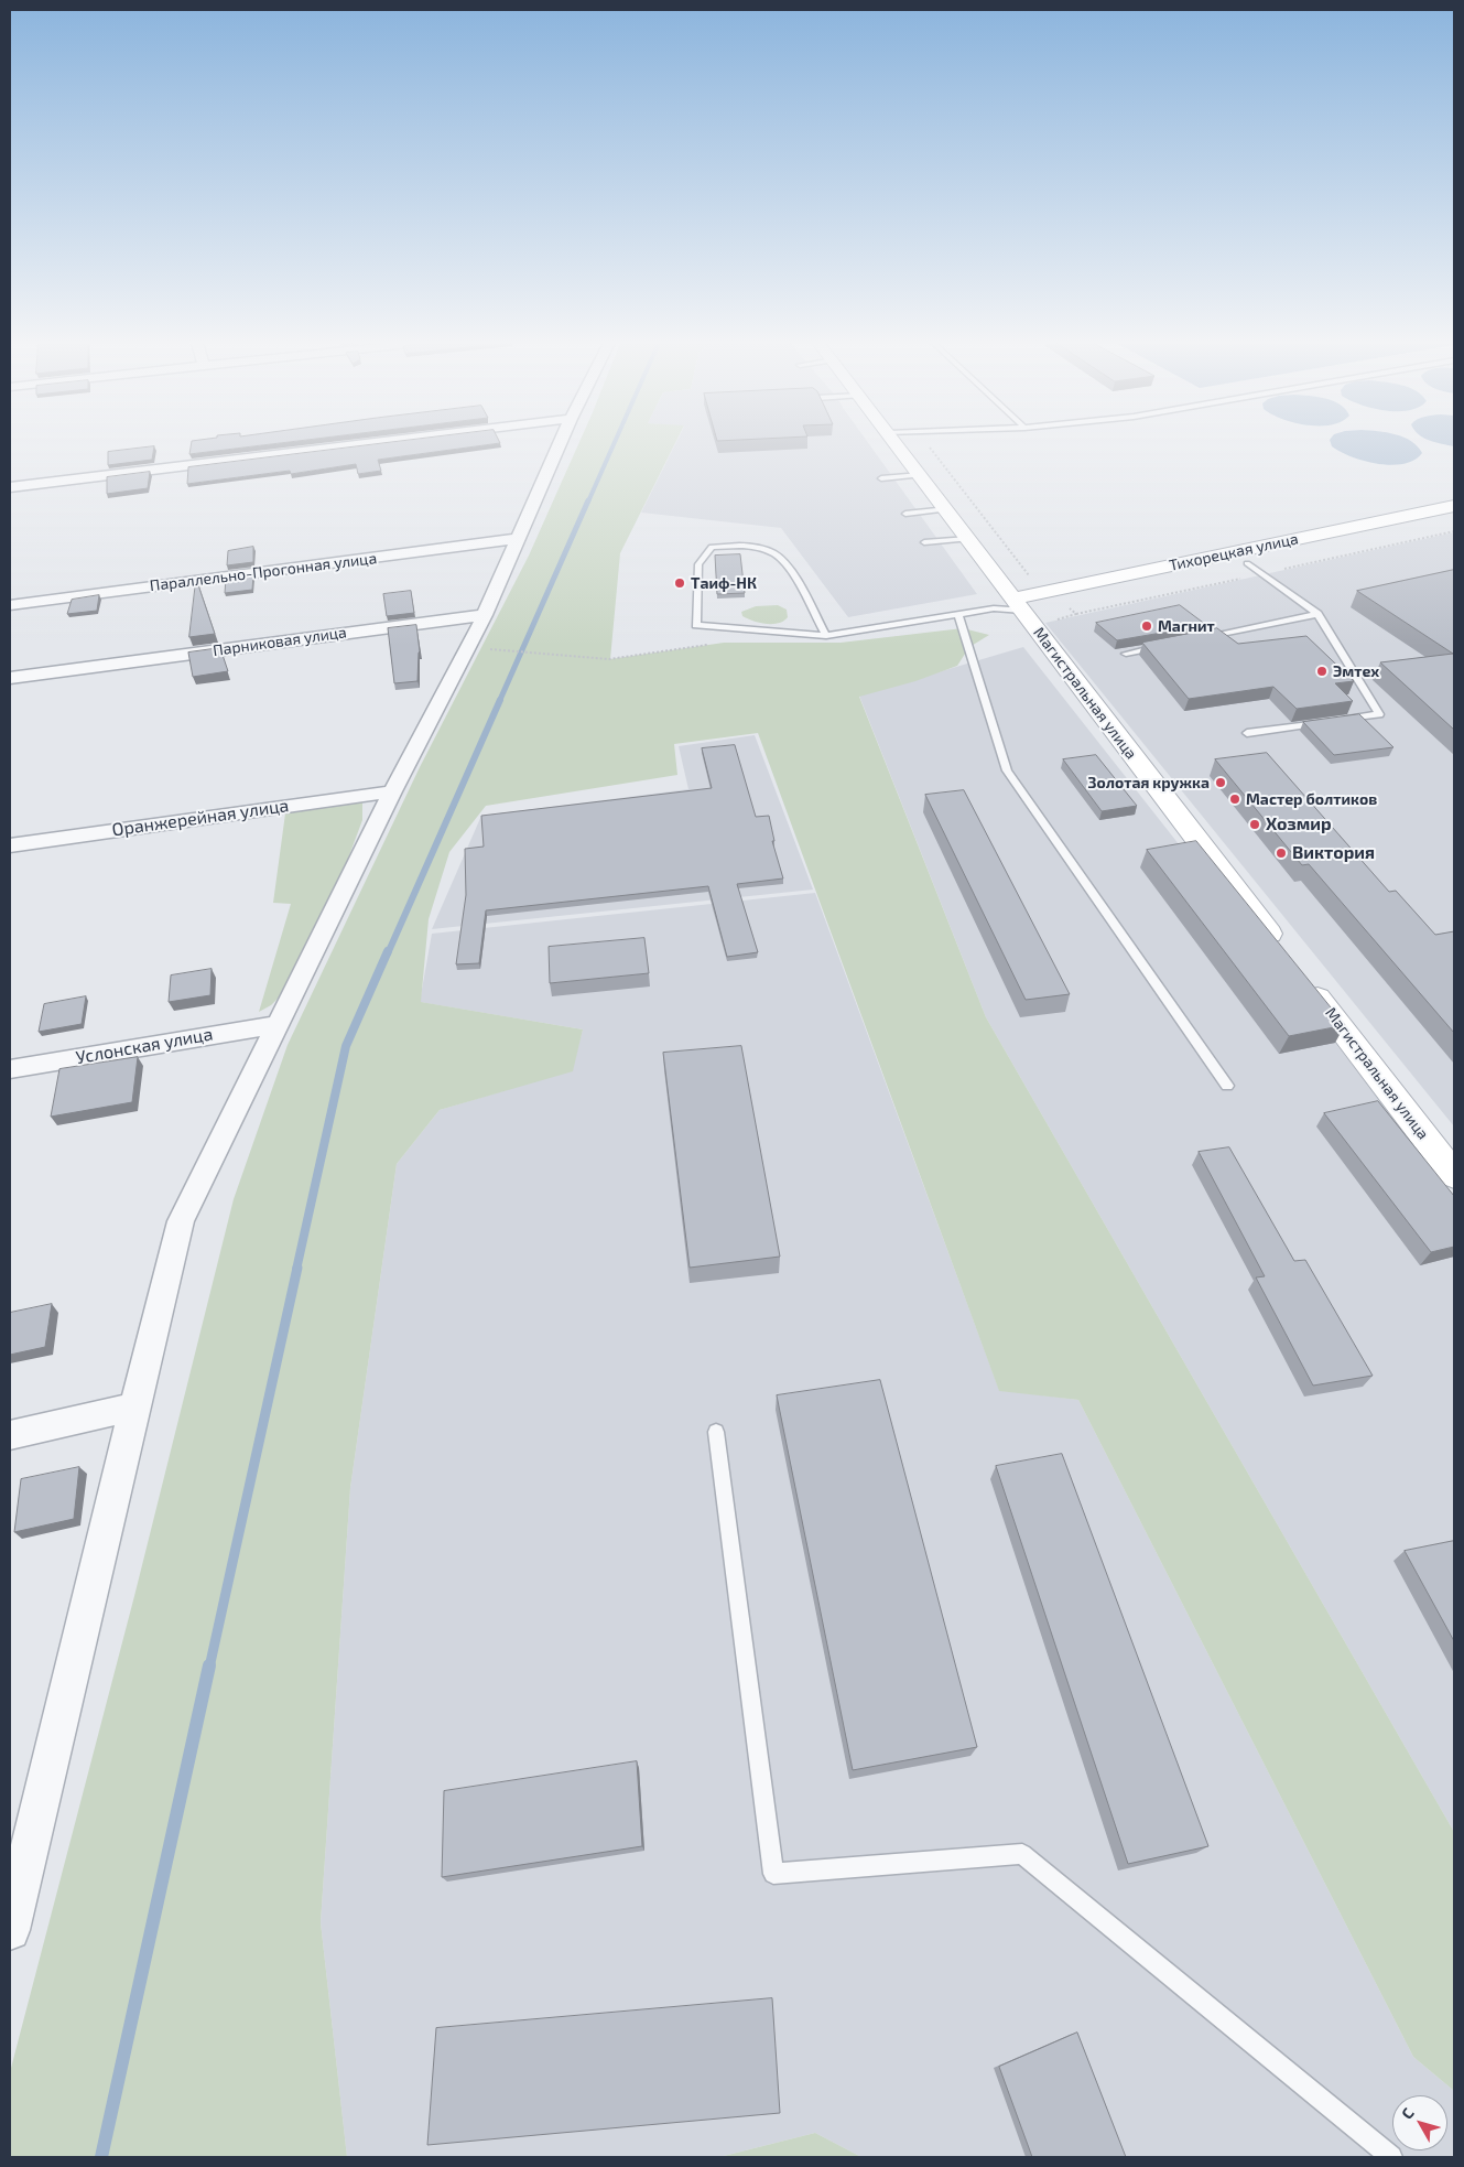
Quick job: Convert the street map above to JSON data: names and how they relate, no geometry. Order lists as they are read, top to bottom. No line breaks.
{"streets":{"main road":["Тихорецкая улица","Магистральная улица"],"street":["Параллельно-Прогонная улица","Парниковая улица","Оранжерейная улица","Услонская улица"]},"crossings":[["Тихорецкая улица","Магистральная улица"]],"places":["Таиф-НК","Магнит","Эмтех","Золотая кружка","Мастер болтиков","Хозмир","Виктория"],"north":"top left"}
